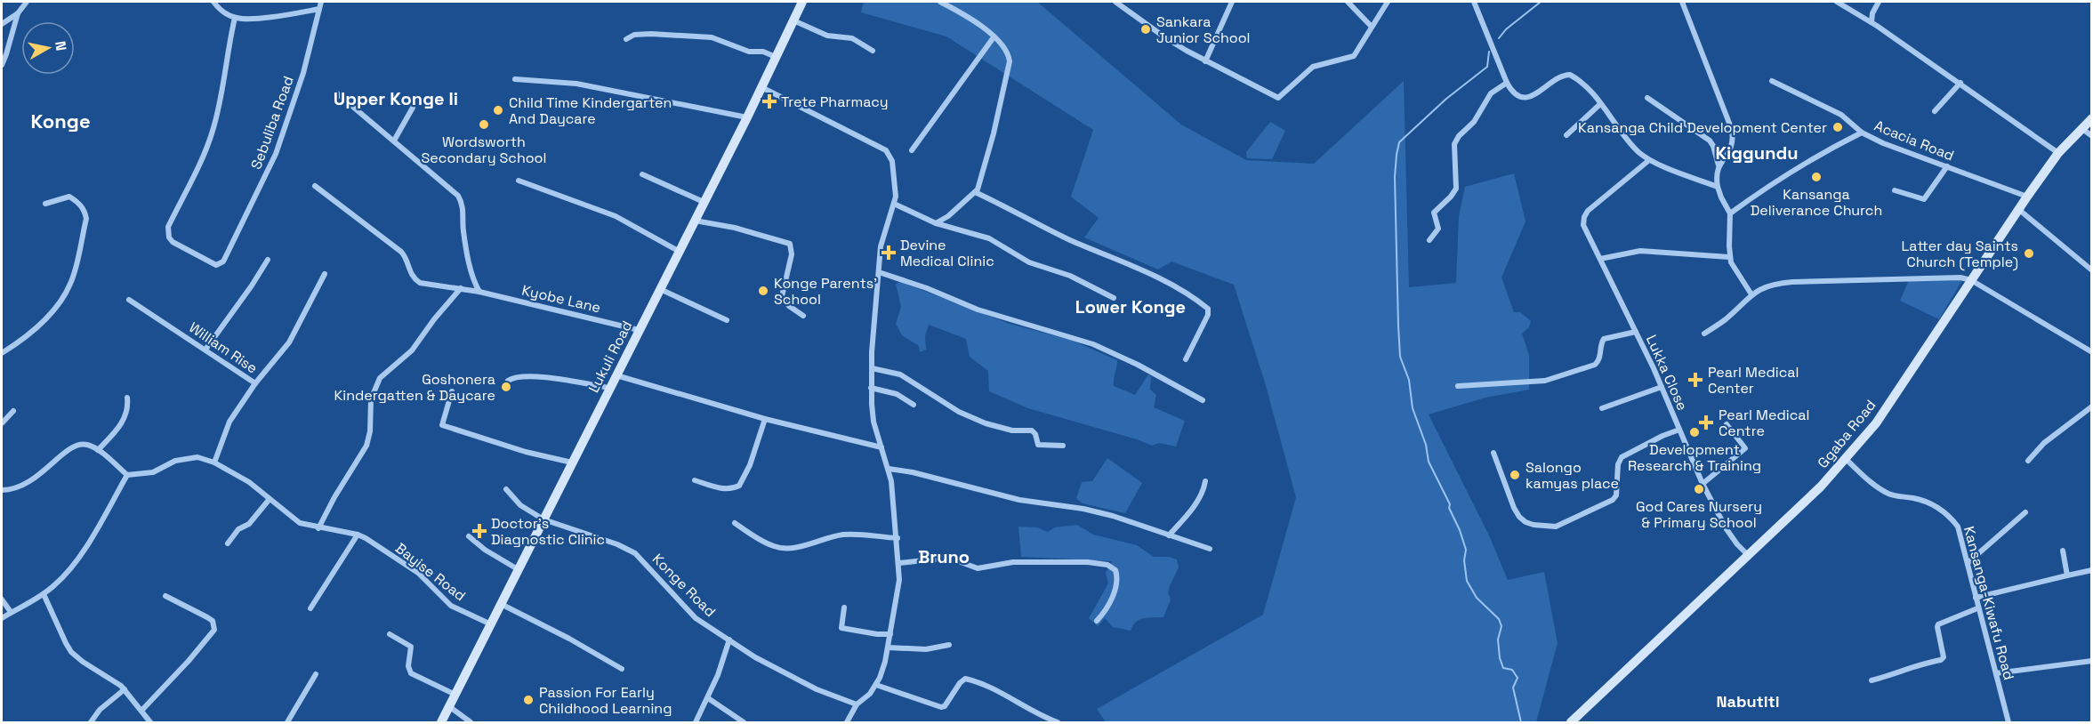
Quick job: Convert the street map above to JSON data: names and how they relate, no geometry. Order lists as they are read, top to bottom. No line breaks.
{"streets":{"street":["Sebuliba Road","Acacia Road","Kyobe Lane","William Rise","Lukuli Road","Lukka Close","Ggaba Road","Bayise Road","Konge Road","Kansanga-Kiwafu Road"]},"crossings":[["Acacia Road","Ggaba Road"],["Kyobe Lane","Lukuli Road"],["William Rise","Bayise Road"],["Lukuli Road","Bayise Road"],["Lukuli Road","Konge Road"],["Lukka Close","Ggaba Road"],["Ggaba Road","Kansanga-Kiwafu Road"]],"districts":["Upper Konge Ii","Konge","Kiggundu","Lower Konge","Bruno","Nabutiti"],"places":{"other":["Sankara Junior School","Child Time Kindergarten And Daycare","Wordsworth Secondary School","Kansanga Child Development Center","Kansanga Deliverance Church","Latter day Saints Church (Temple)","Konge Parents' School","Goshonera Kindergatten & Daycare","Development Research & Training","Salongo kamyas place","God Cares Nursery & Primary School","Passion For Early Childhood Learning"],"health":["Trete Pharmacy","Devine Medical Clinic","Pearl Medical Center","Pearl Medical Centre","Doctor's Diagnostic Clinic"]},"north":"right"}
